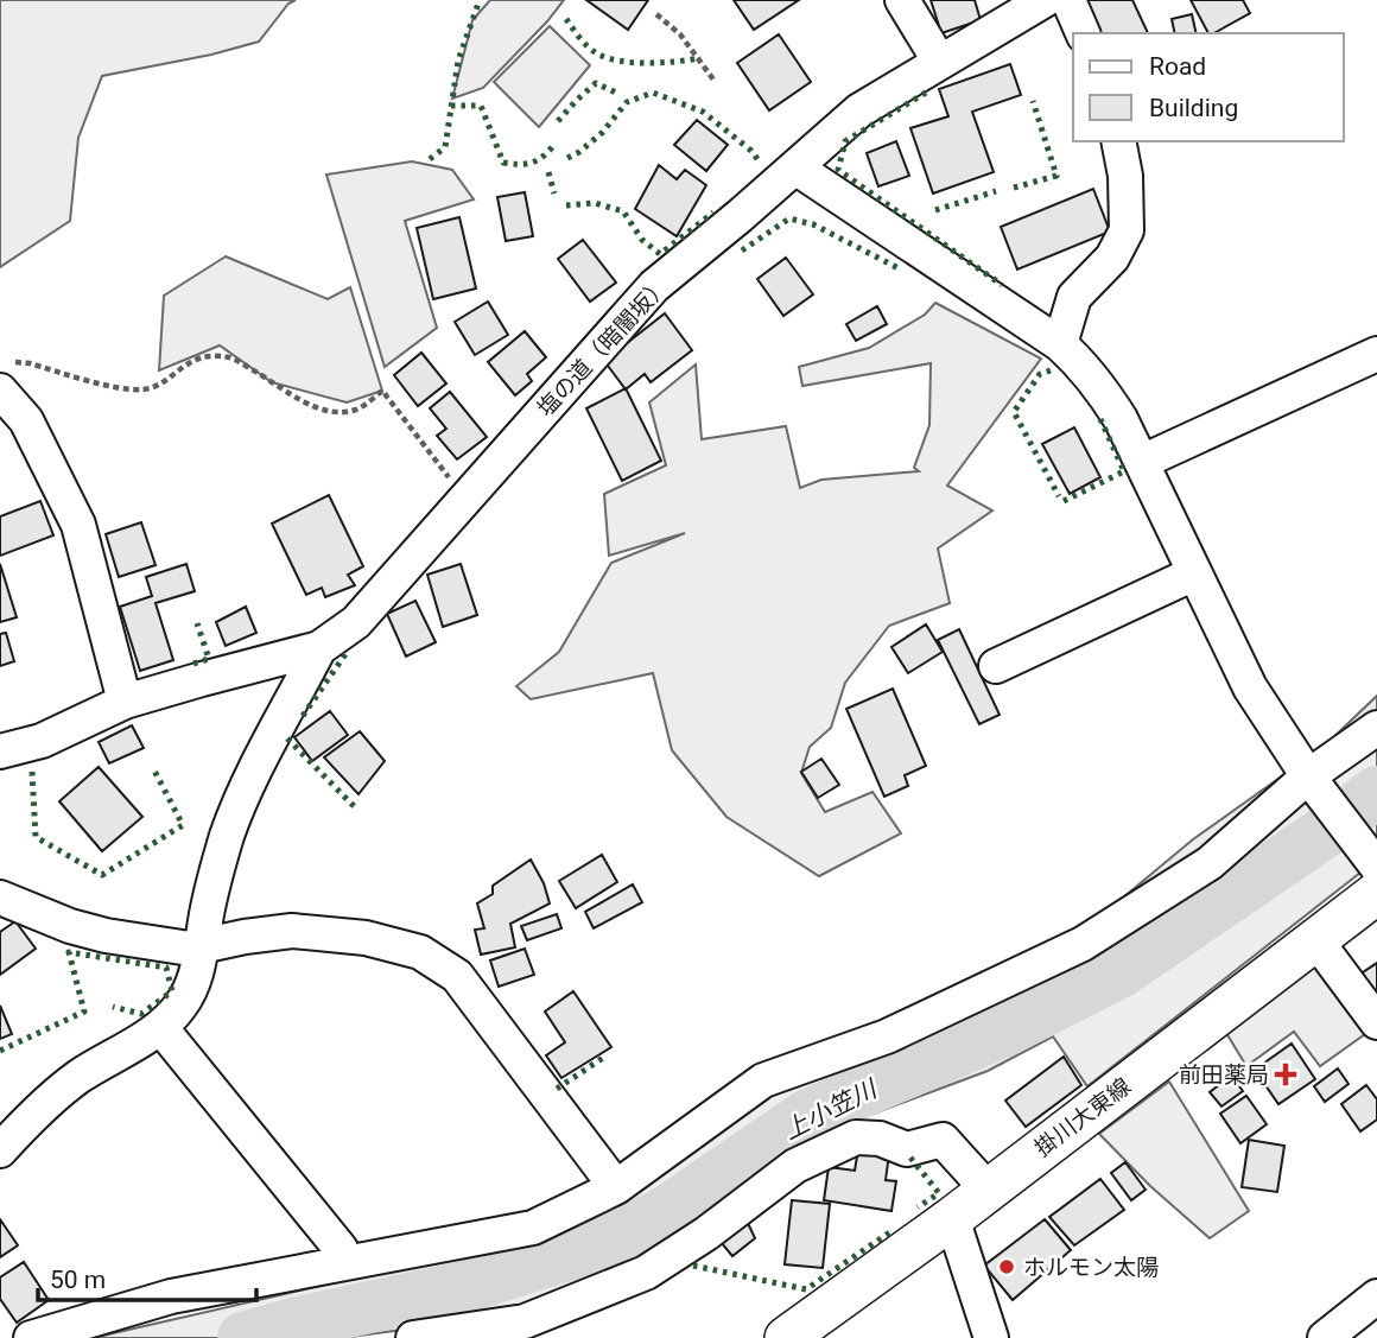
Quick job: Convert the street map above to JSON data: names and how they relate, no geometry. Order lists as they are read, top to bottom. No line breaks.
{"streets":{"main road":["掛川大東線"],"street":["塩の道（暗闇坂）"]},"water":["上小笠川"],"places":{"health":["前田薬局"],"other":["ホルモン太陽"]},"legend":["Road","Building"],"scale_bar":"50 m"}
